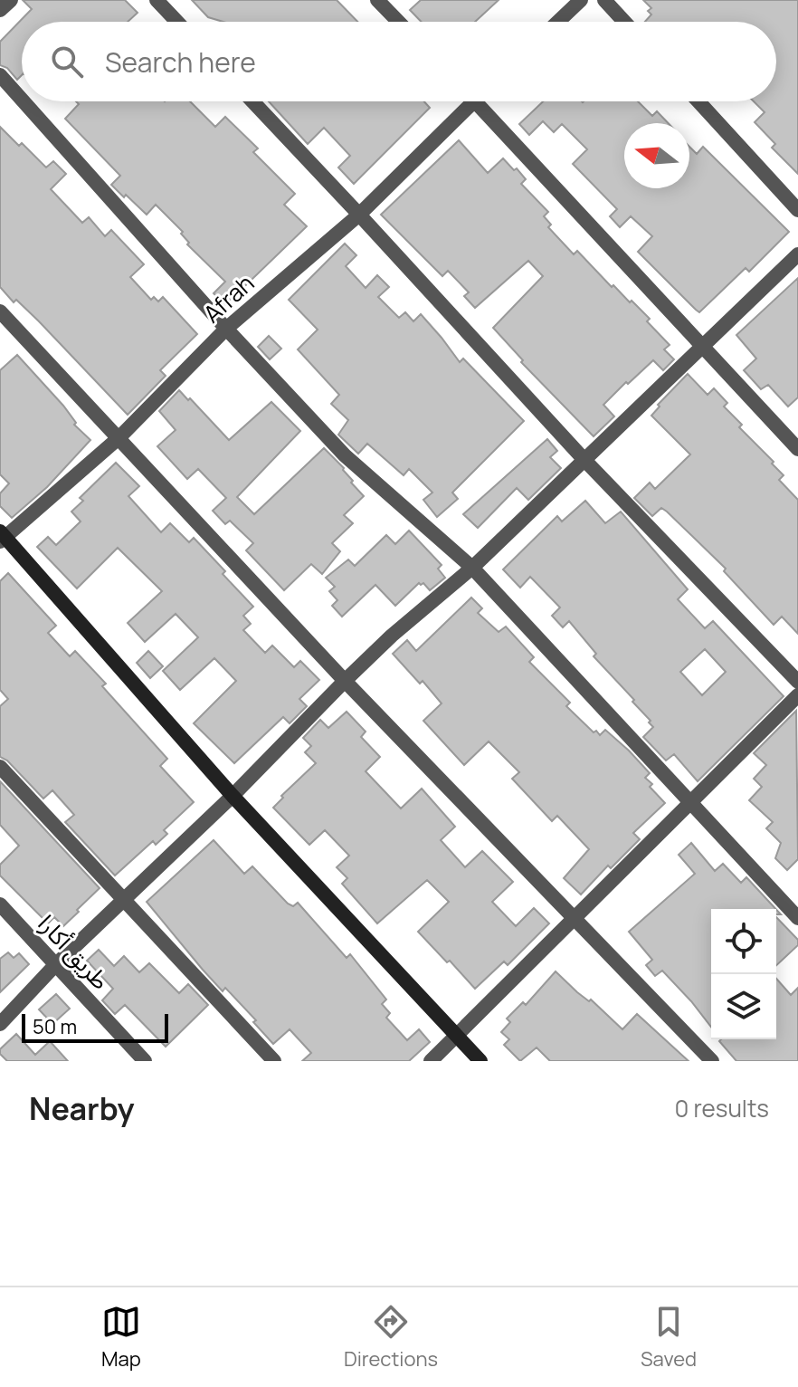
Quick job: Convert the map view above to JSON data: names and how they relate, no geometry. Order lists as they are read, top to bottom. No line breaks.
{"streets":{"street":["Afrah","طريق أكارا"]},"scale_bar":"50 m","north":"left","page":{"search":"Search here","scale":"50 m","heading":["Nearby","0 results"],"nav":["Map","Directions","Saved"]}}
